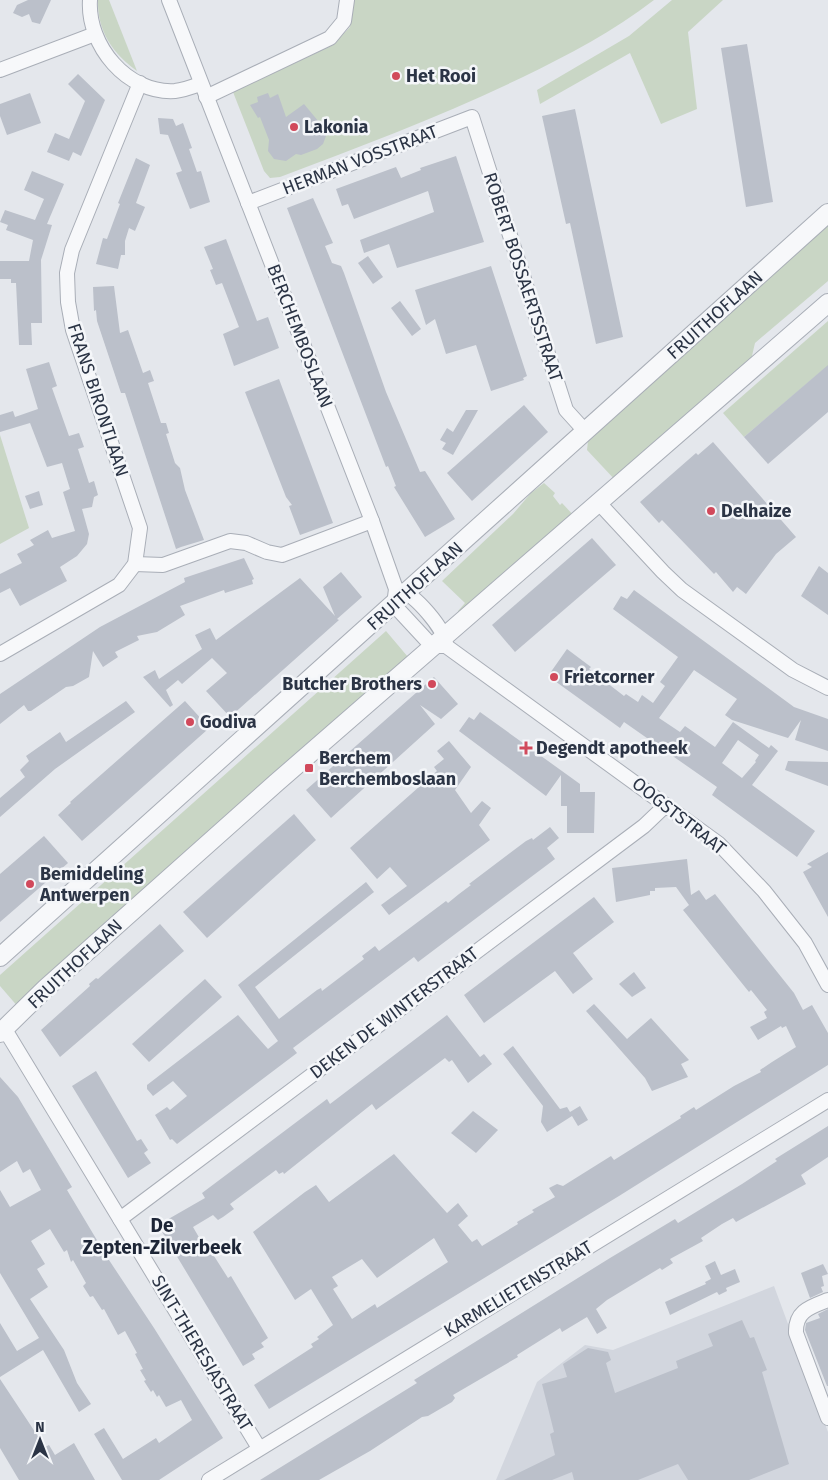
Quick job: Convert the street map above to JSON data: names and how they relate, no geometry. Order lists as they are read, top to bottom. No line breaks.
{"streets":{"street":["HERMAN VOSSTRAAT","ROBERT BOSSAERTSSTRAAT","FRUITHOFLAAN","BERCHEMBOSLAAN","FRANS BIRONTLAAN","OOGSTSTRAAT","DEKEN DE WINTERSTRAAT","KARMELIETENSTRAAT","SINT-THERESIASTRAAT"]},"crossings":[["HERMAN VOSSTRAAT","ROBERT BOSSAERTSSTRAAT"],["HERMAN VOSSTRAAT","BERCHEMBOSLAAN"],["ROBERT BOSSAERTSSTRAAT","FRUITHOFLAAN"],["FRUITHOFLAAN","BERCHEMBOSLAAN"],["FRUITHOFLAAN","OOGSTSTRAAT"],["FRUITHOFLAAN","SINT-THERESIASTRAAT"],["BERCHEMBOSLAAN","OOGSTSTRAAT"],["OOGSTSTRAAT","DEKEN DE WINTERSTRAAT"],["DEKEN DE WINTERSTRAAT","SINT-THERESIASTRAAT"],["KARMELIETENSTRAAT","SINT-THERESIASTRAAT"]],"districts":["De Zepten-Zilverbeek"],"places":{"other":["Het Rooi","Lakonia","Delhaize","Frietcorner","Butcher Brothers","Godiva","Bemiddeling Antwerpen"],"health":["Degendt apotheek"],"transit":["Berchem Berchemboslaan"]},"north":"top"}
